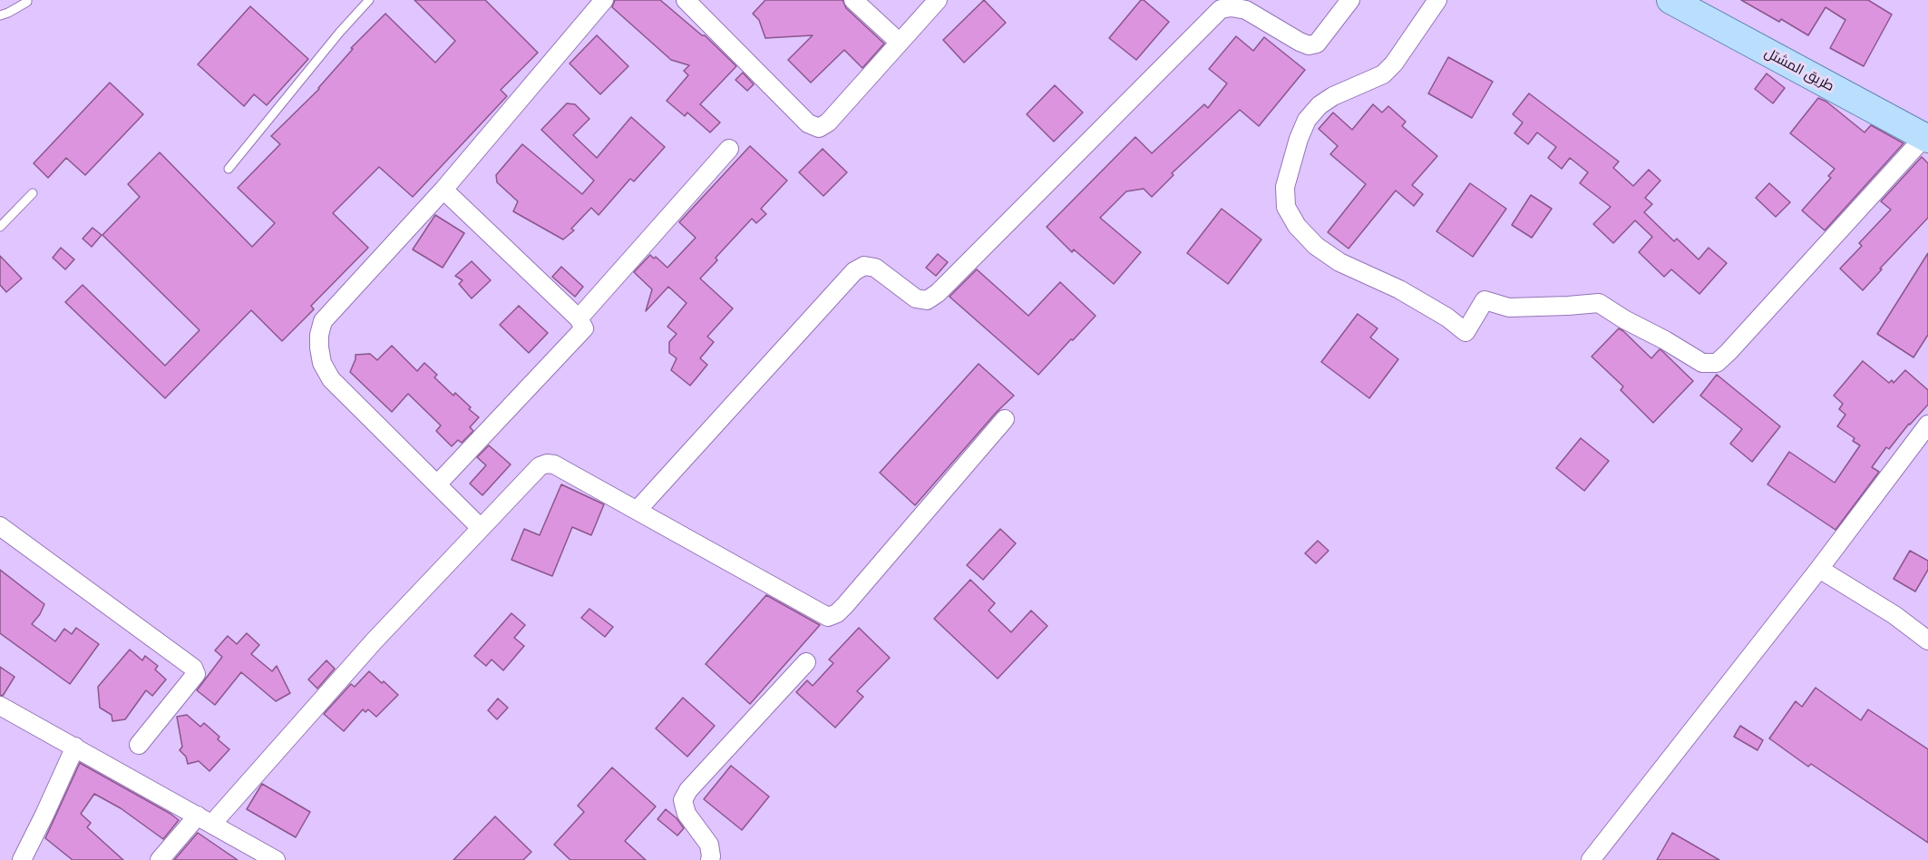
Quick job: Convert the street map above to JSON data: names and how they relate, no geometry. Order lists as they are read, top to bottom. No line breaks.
{"streets":{"main road":["طريق المشتل"]}}
